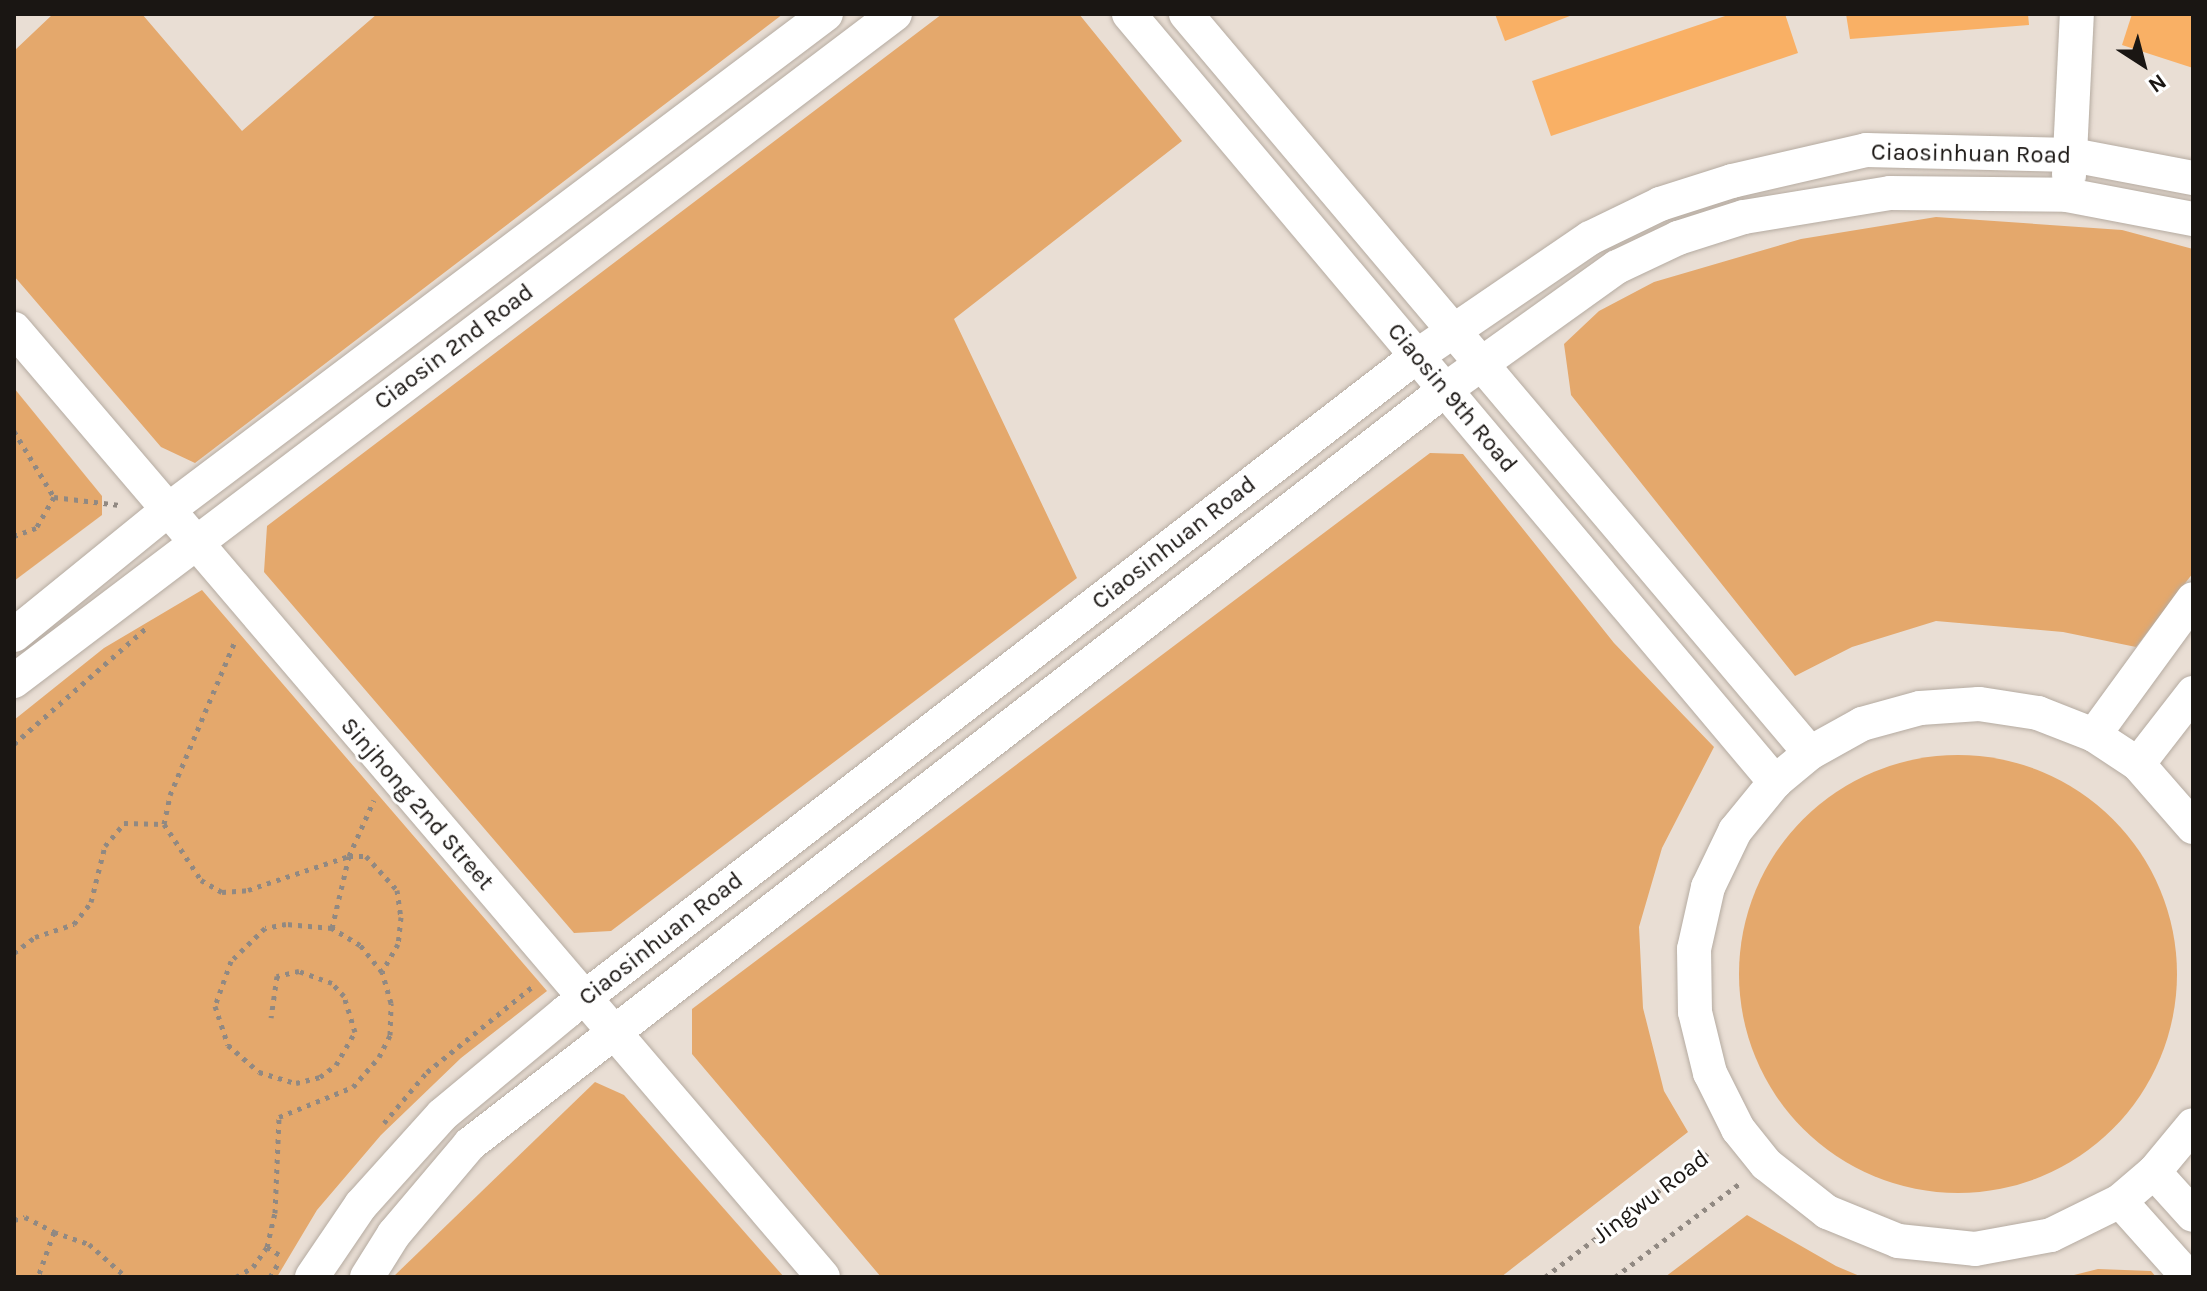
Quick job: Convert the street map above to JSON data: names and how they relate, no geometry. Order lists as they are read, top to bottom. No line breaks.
{"streets":{"street":["Ciaosinhuan Road","Ciaosin 2nd Road","Ciaosin 9th Road","Sinjhong 2nd Street"],"path":["Jingwu Road"]},"crossings":[["Ciaosinhuan Road","Ciaosin 9th Road"],["Ciaosinhuan Road","Sinjhong 2nd Street"],["Ciaosin 2nd Road","Sinjhong 2nd Street"]],"north":"bottom right"}
